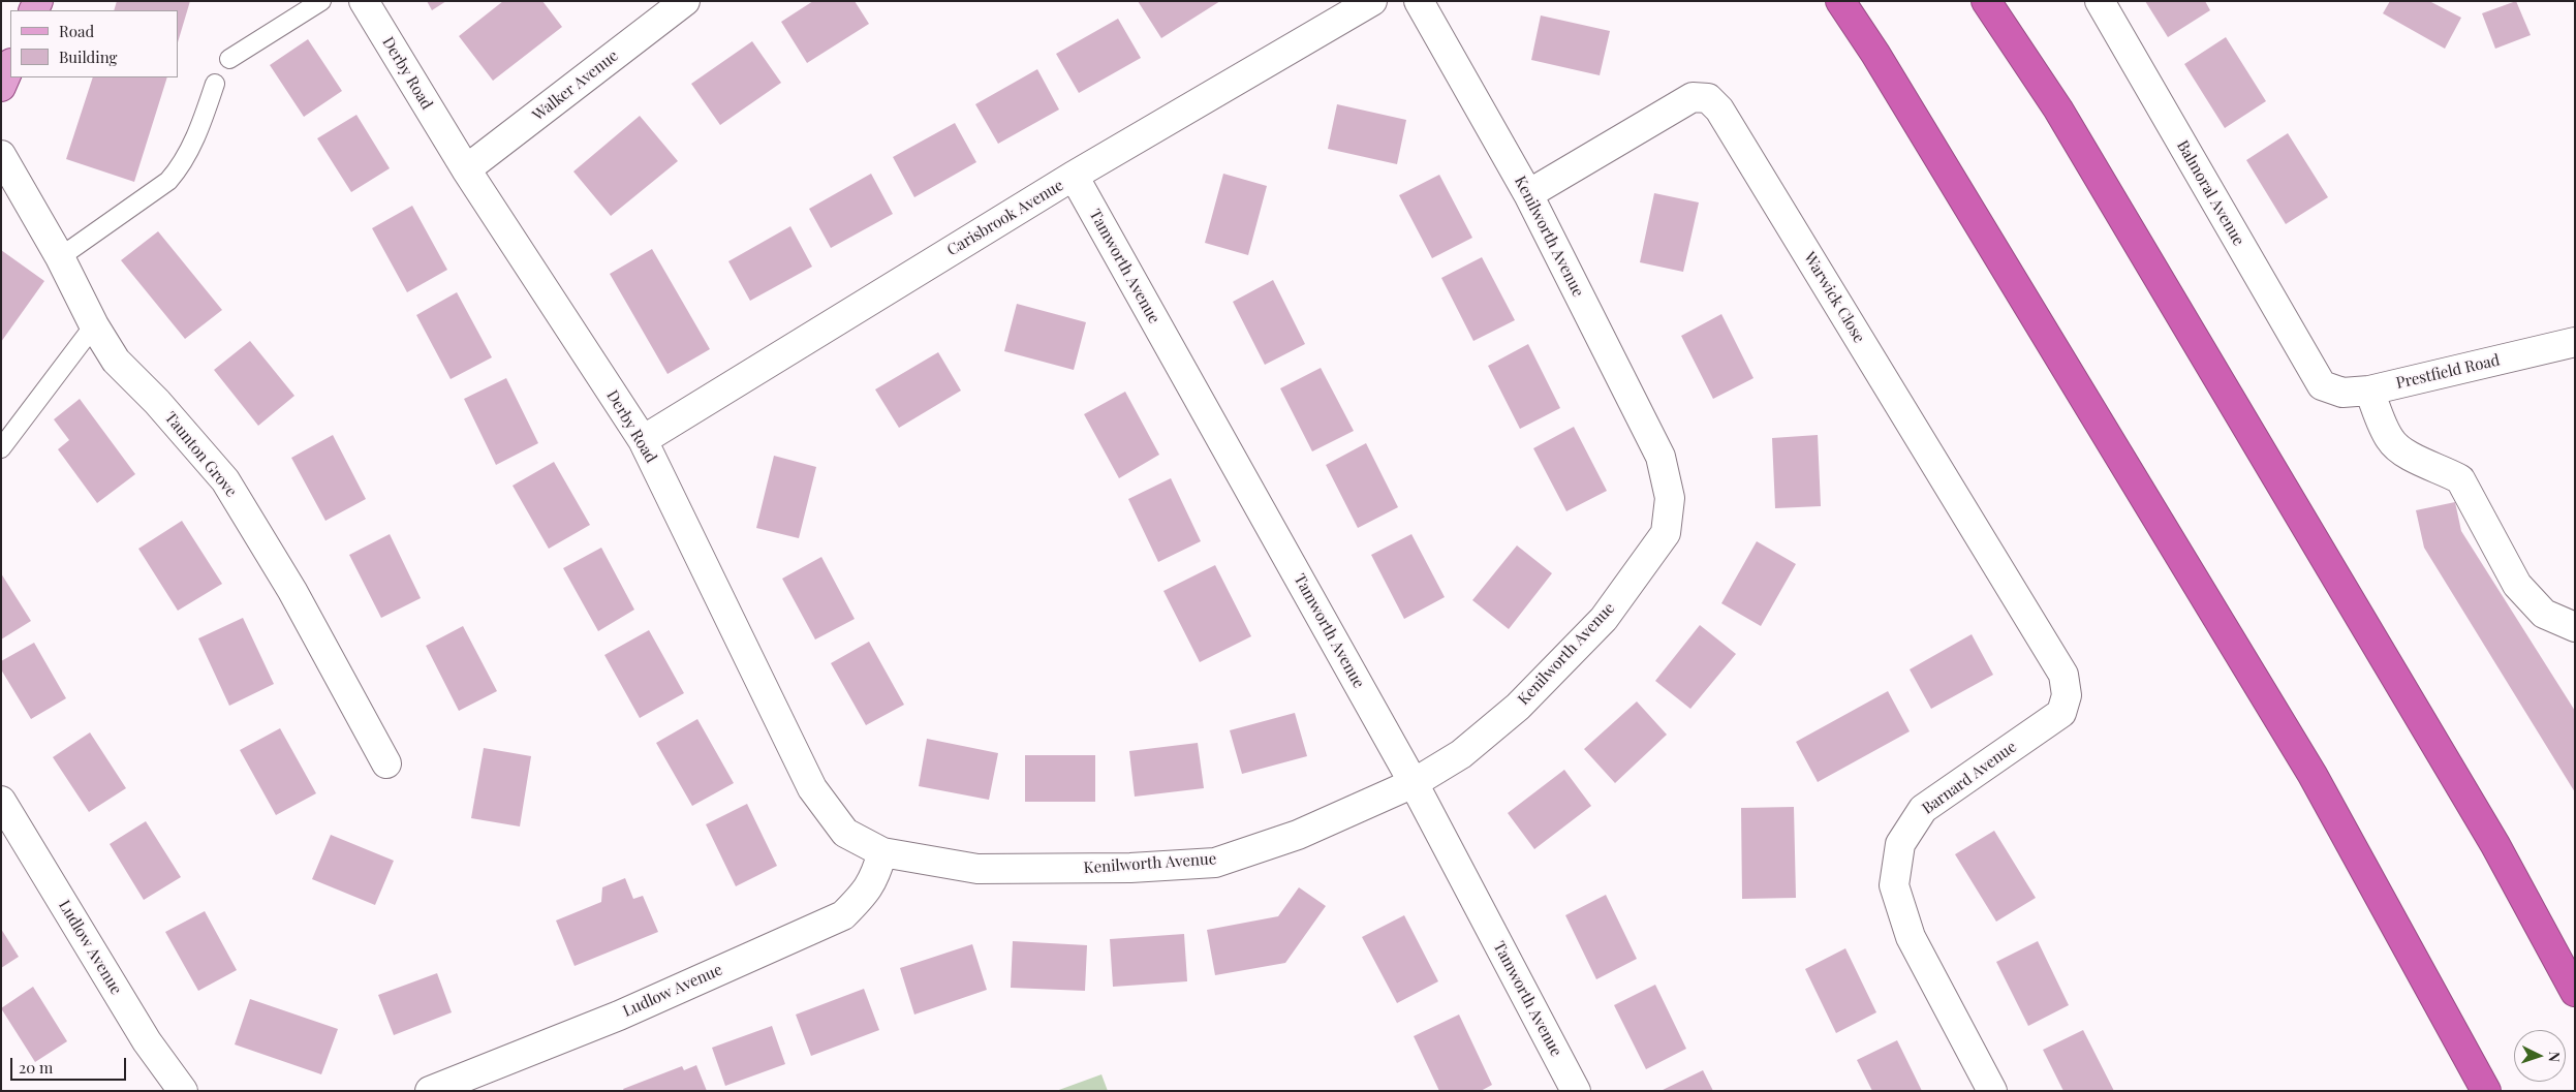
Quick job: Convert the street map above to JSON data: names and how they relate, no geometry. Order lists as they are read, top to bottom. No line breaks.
{"streets":{"street":["Derby Road","Walker Avenue","Balmoral Avenue","Carisbrook Avenue","Kenilworth Avenue","Tamworth Avenue","Warwick Close","Prestfield Road","Taunton Grove","Barnard Avenue","Ludlow Avenue"]},"crossings":[["Derby Road","Walker Avenue"],["Derby Road","Carisbrook Avenue"],["Derby Road","Kenilworth Avenue"],["Derby Road","Ludlow Avenue"],["Balmoral Avenue","Prestfield Road"],["Carisbrook Avenue","Tamworth Avenue"],["Kenilworth Avenue","Tamworth Avenue"],["Kenilworth Avenue","Warwick Close"],["Kenilworth Avenue","Ludlow Avenue"],["Warwick Close","Barnard Avenue"]],"legend":["Road","Building"],"scale_bar":"20 m","north":"right"}
